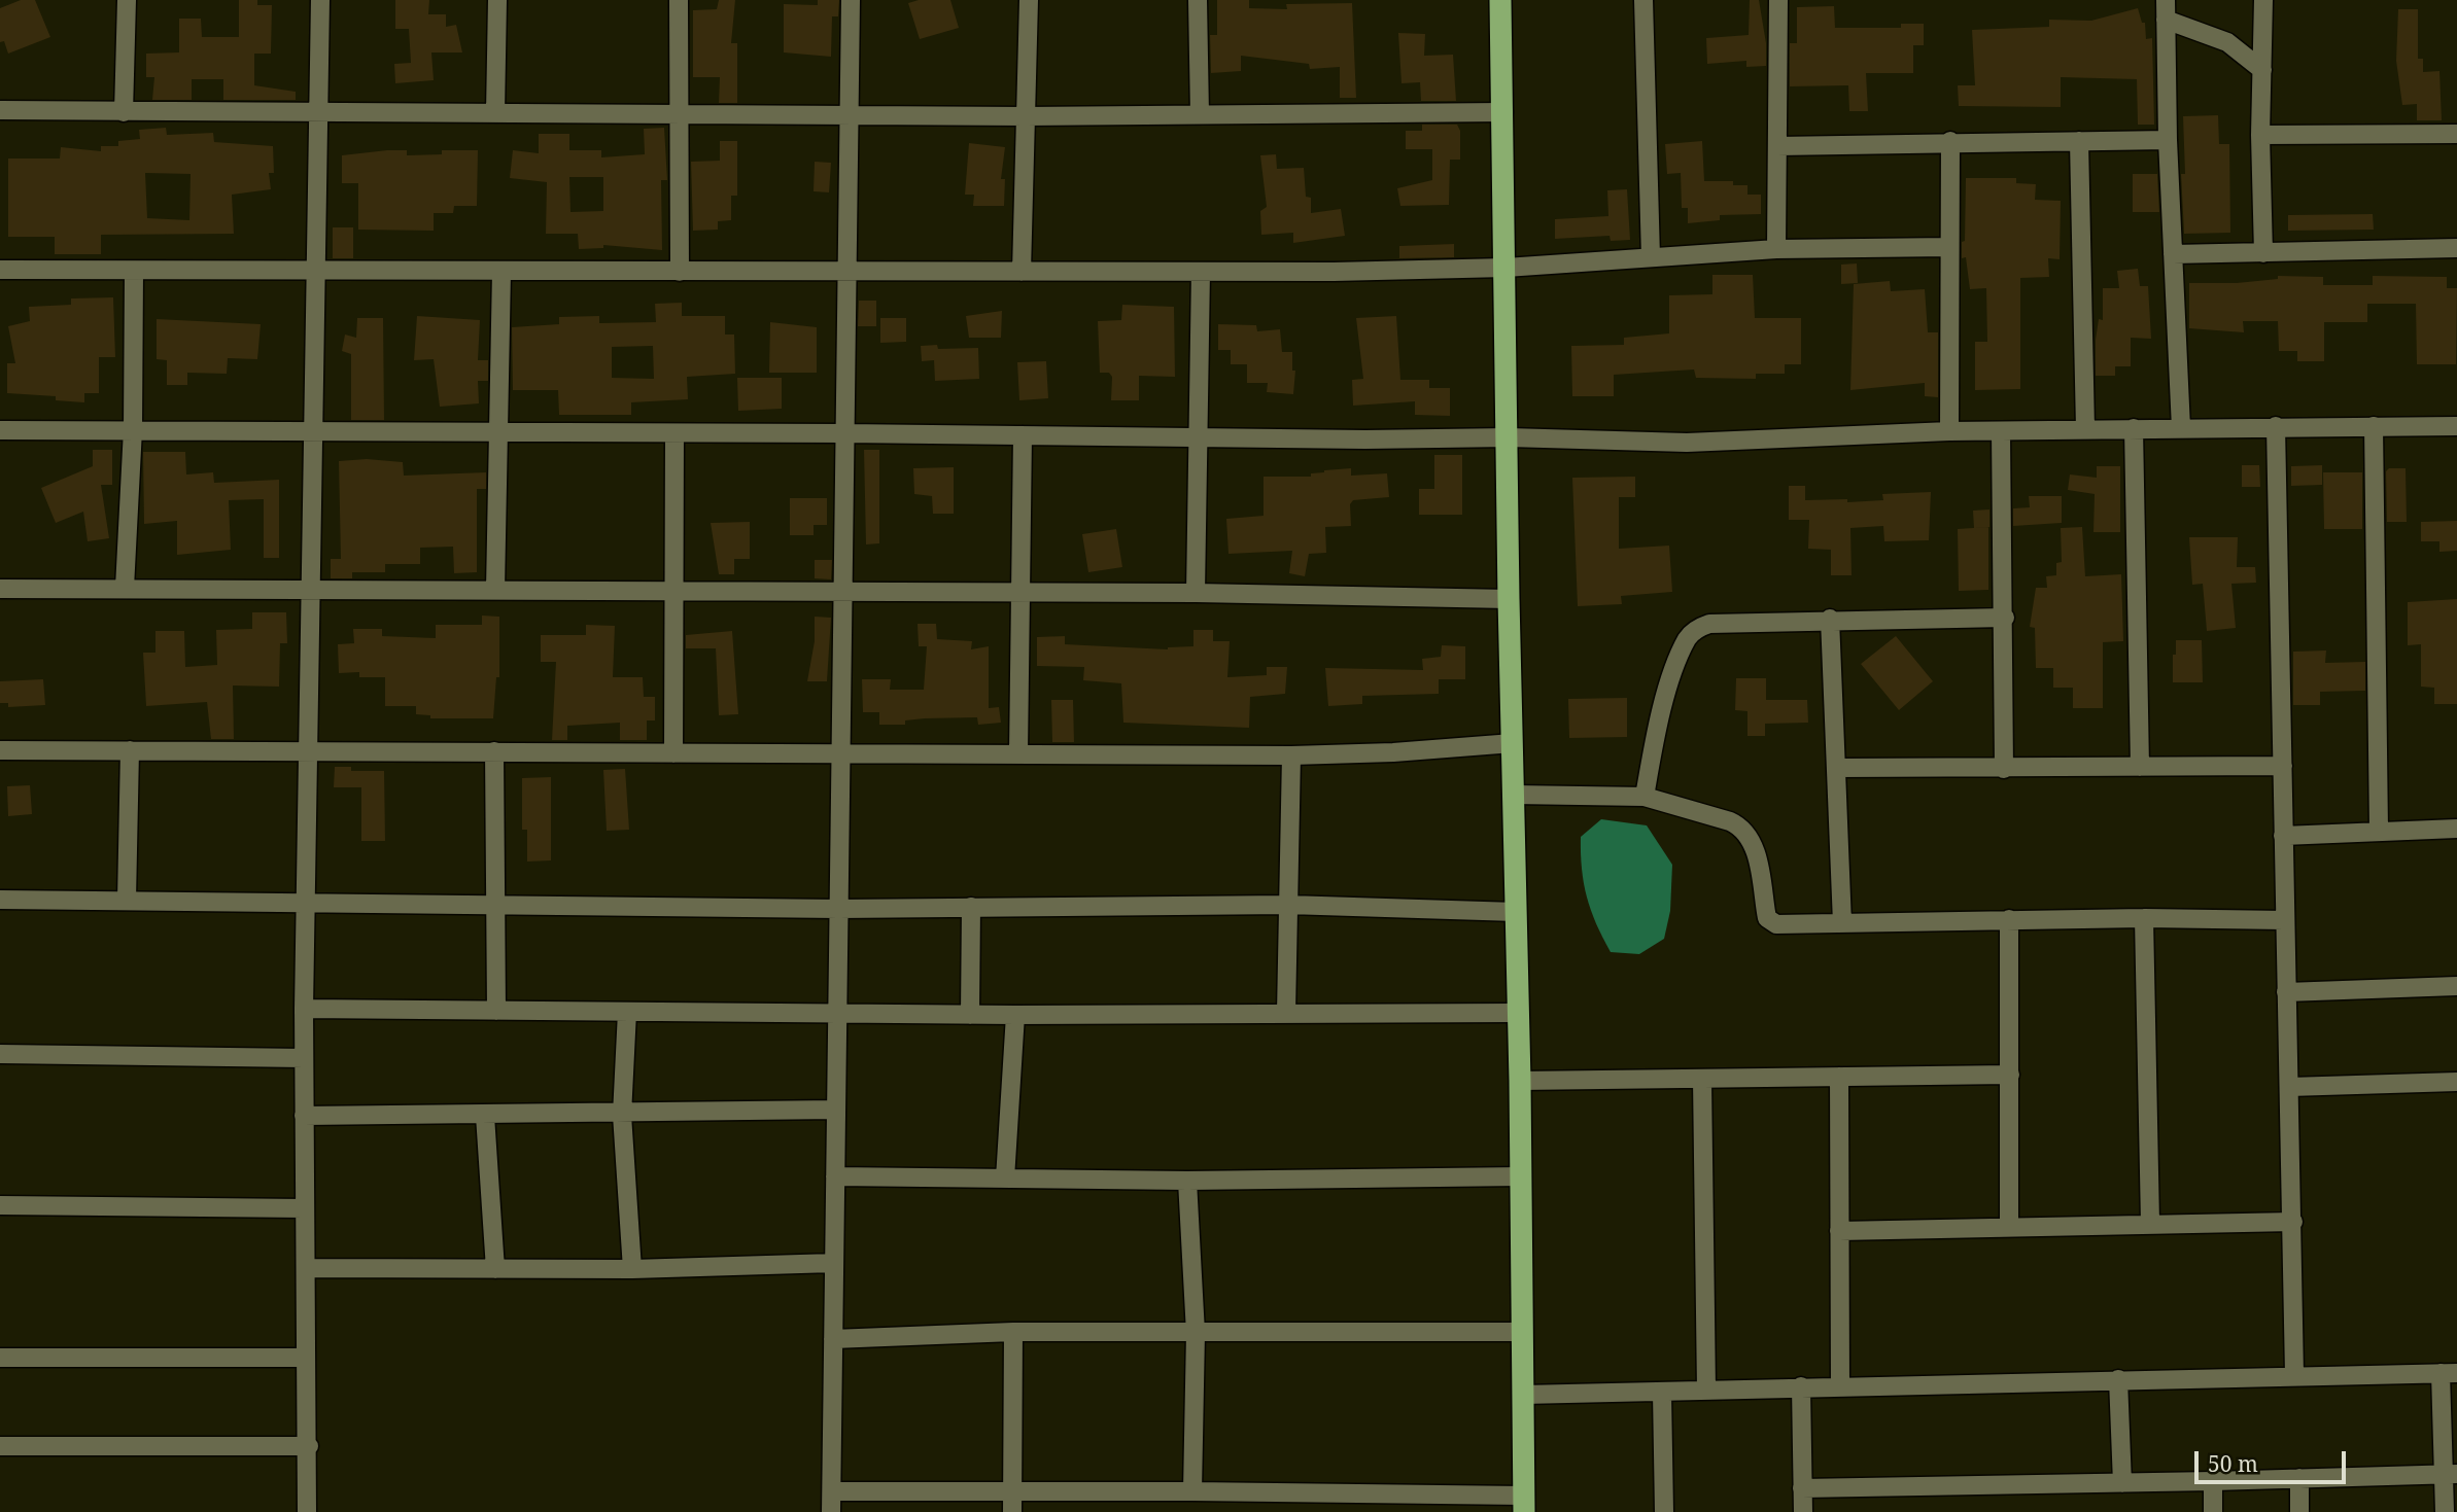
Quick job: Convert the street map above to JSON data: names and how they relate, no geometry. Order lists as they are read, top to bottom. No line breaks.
{"scale_bar":"50 m"}
